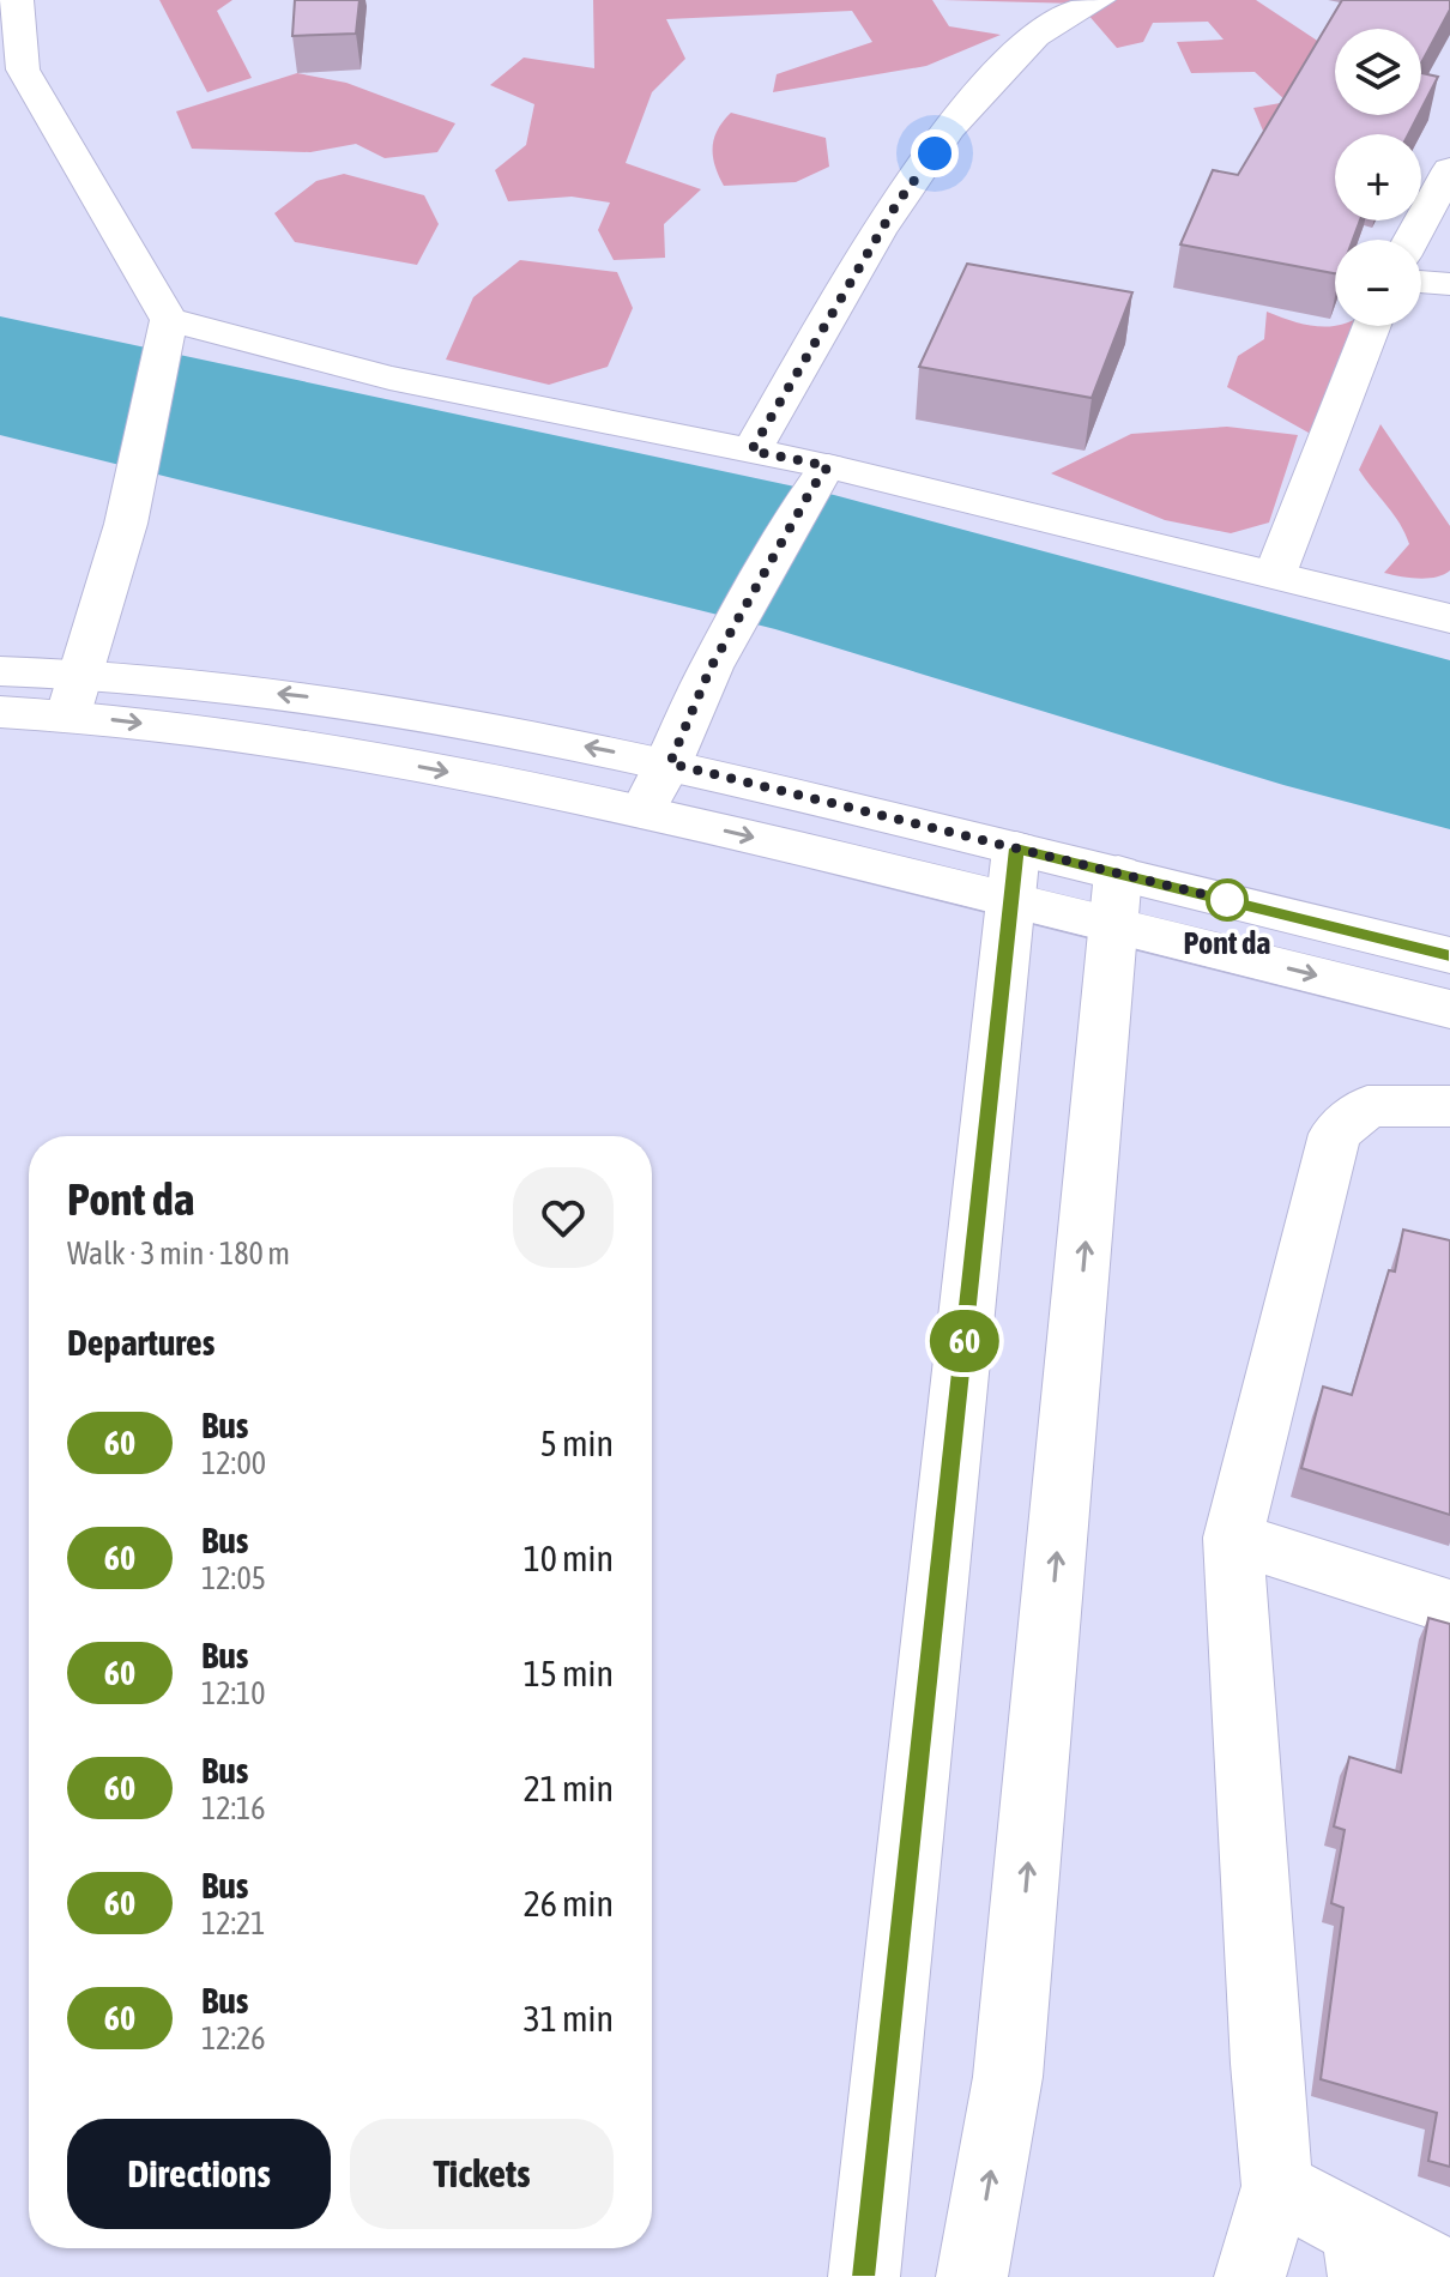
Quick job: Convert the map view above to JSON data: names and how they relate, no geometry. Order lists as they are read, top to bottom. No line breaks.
{"places":["Pont da"],"lines":["bus line 60"],"page":{"on_map":"60","map_buttons":["+","−"],"heading":[["Pont da","Walk · 3 min · 180 m"],"Departures"],"list":[{"mark":"60","name":"Bus","note":"12:00","value":"5 min"},{"mark":"60","name":"Bus","note":"12:05","value":"10 min"},{"mark":"60","name":"Bus","note":"12:10","value":"15 min"},{"mark":"60","name":"Bus","note":"12:16","value":"21 min"},{"mark":"60","name":"Bus","note":"12:21","value":"26 min"},{"mark":"60","name":"Bus","note":"12:26","value":"31 min"}],"buttons":["Directions","Tickets"]}}
